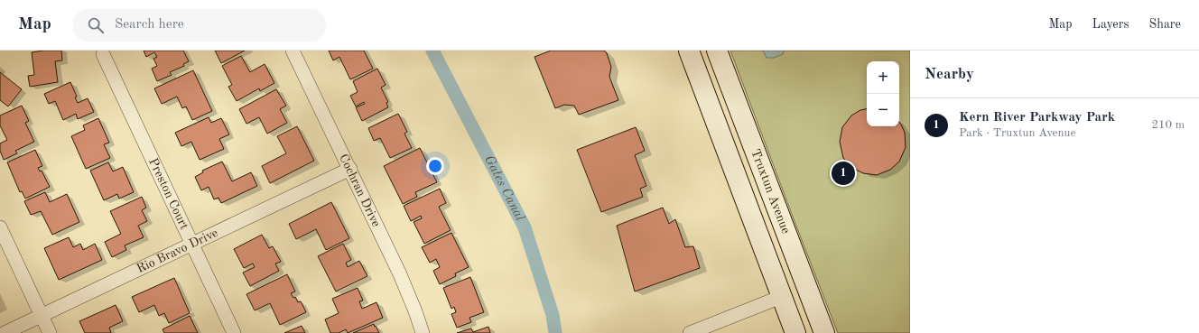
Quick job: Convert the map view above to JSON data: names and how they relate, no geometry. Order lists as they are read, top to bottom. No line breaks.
{"streets":{"main road":["Truxtun Avenue"],"street":["Cochran Drive","Preston Court","Rio Bravo Drive"]},"crossings":[["Cochran Drive","Rio Bravo Drive"],["Preston Court","Rio Bravo Drive"]],"water":["Gates Canal"],"page":{"header":"Map","search":"Search here","nav":["Map","Layers","Share"],"heading":"Nearby","map_buttons":["+","−"],"list":[{"mark":"1","name":"Kern River Parkway Park","note":"Park · Truxtun Avenue","value":"210 m"}],"pins":"1"}}
